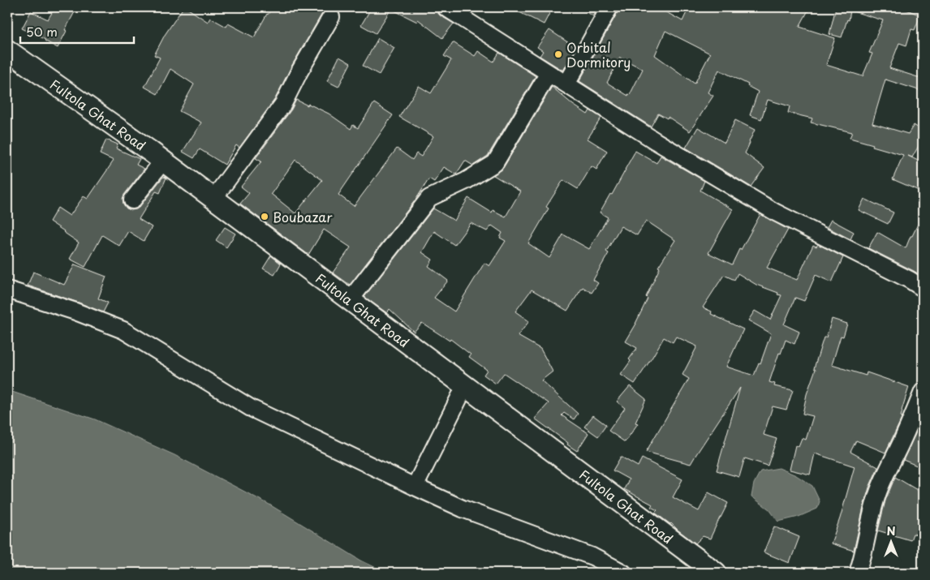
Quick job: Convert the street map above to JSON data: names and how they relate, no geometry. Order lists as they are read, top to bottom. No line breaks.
{"streets":{"street":["Fultola Ghat Road"]},"places":["Orbital Dormitory","Boubazar"],"scale_bar":"50 m","north":"top"}
